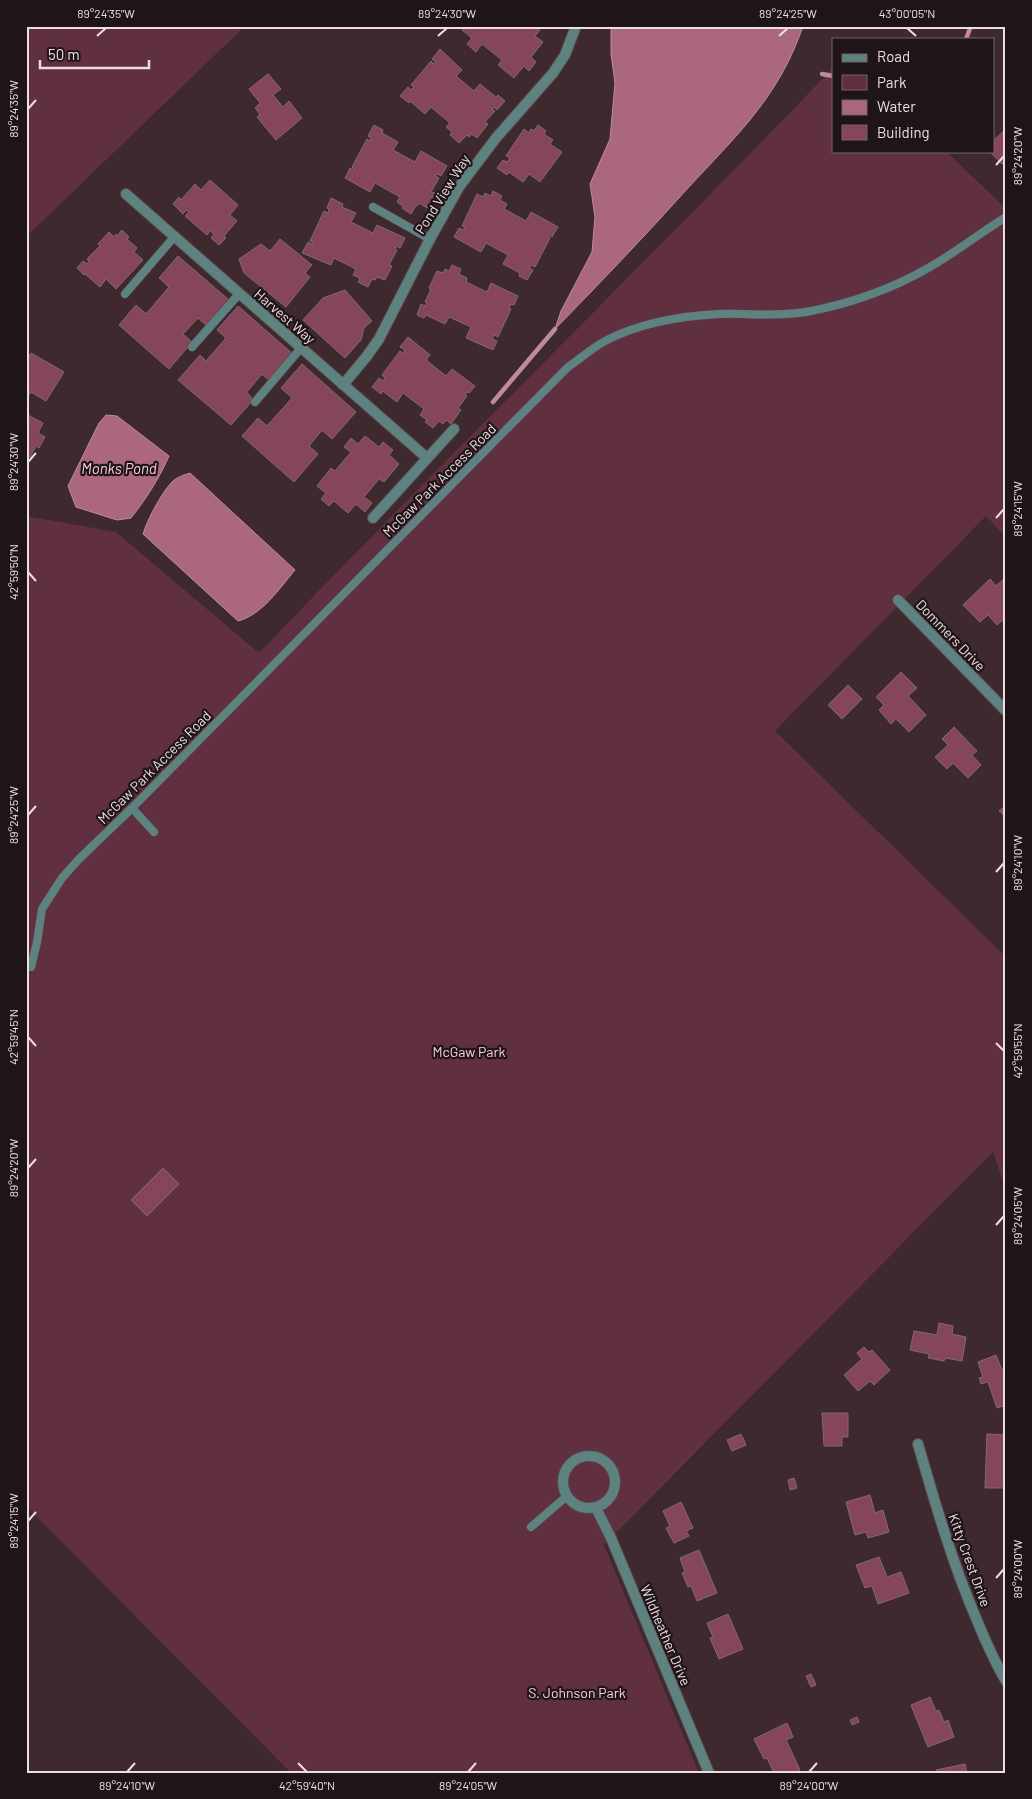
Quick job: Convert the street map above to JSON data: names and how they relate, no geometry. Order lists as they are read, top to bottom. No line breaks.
{"streets":{"street":["Pond View Way","Harvest Way","Dommers Drive","Kitty Crest Drive","Wildheather Drive"],"lane":["McGaw Park Access Road"]},"crossings":[["Pond View Way","Harvest Way"]],"water":["Monks Pond"],"parks":["McGaw Park","S. Johnson Park"],"legend":["Road","Park","Water","Building"],"scale_bar":"50 m","coordinates":["89°24'35\"W","89°24'30\"W","89°24'25\"W","43°00'05\"N","89°24'20\"W","89°24'15\"W","42°59'50\"N","89°24'10\"W","42°59'45\"N","42°59'55\"N","89°24'05\"W","89°24'00\"W","42°59'40\"N"]}
